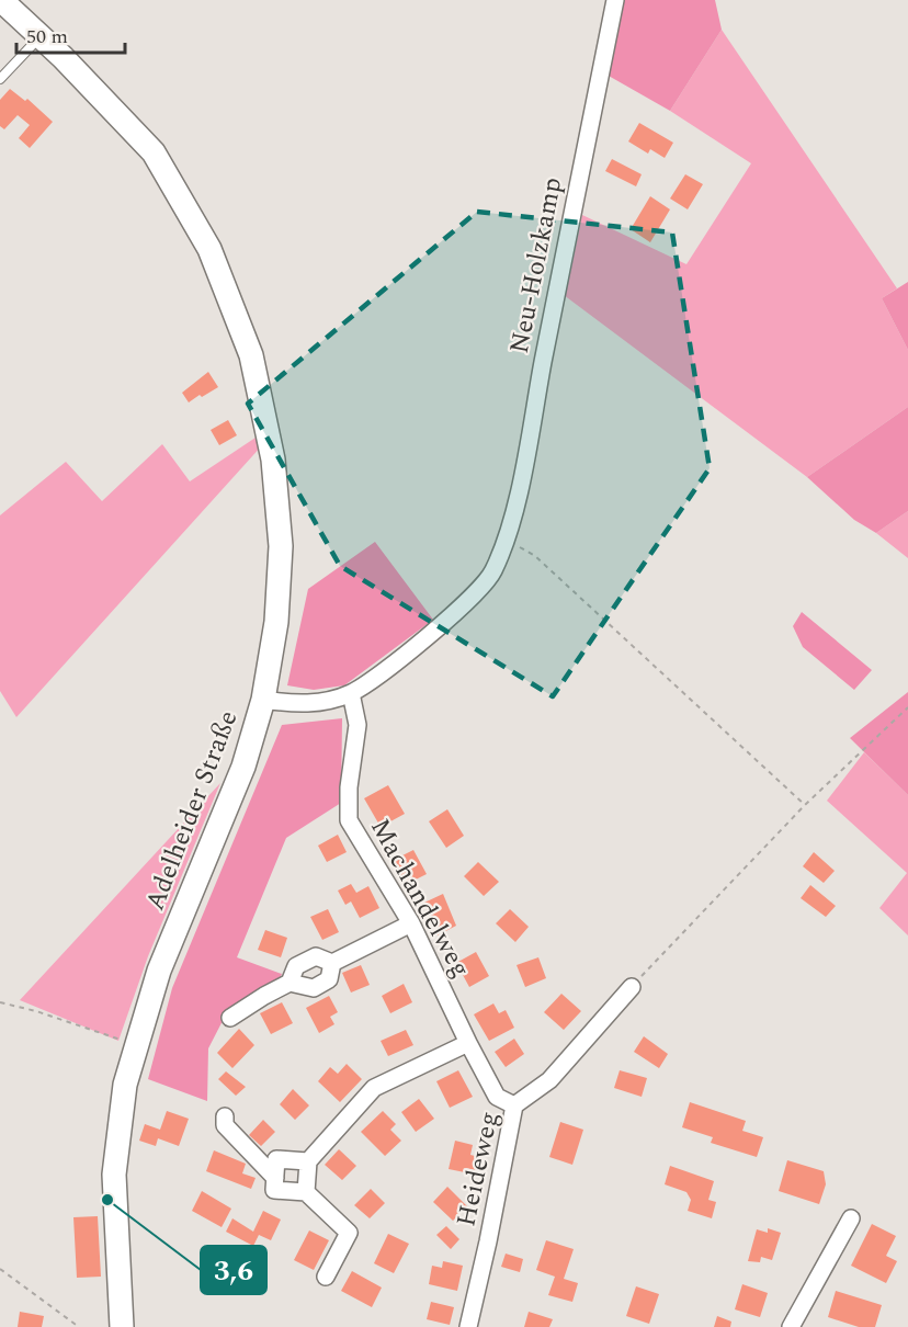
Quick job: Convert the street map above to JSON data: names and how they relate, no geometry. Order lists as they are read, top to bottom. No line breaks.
{"streets":{"street":["Neu-Holzkamp","Adelheider Straße","Machandelweg","Heideweg"]},"crossings":[["Neu-Holzkamp","Adelheider Straße"],["Neu-Holzkamp","Machandelweg"],["Machandelweg","Heideweg"]],"places":["3,6"],"scale_bar":"50 m"}
